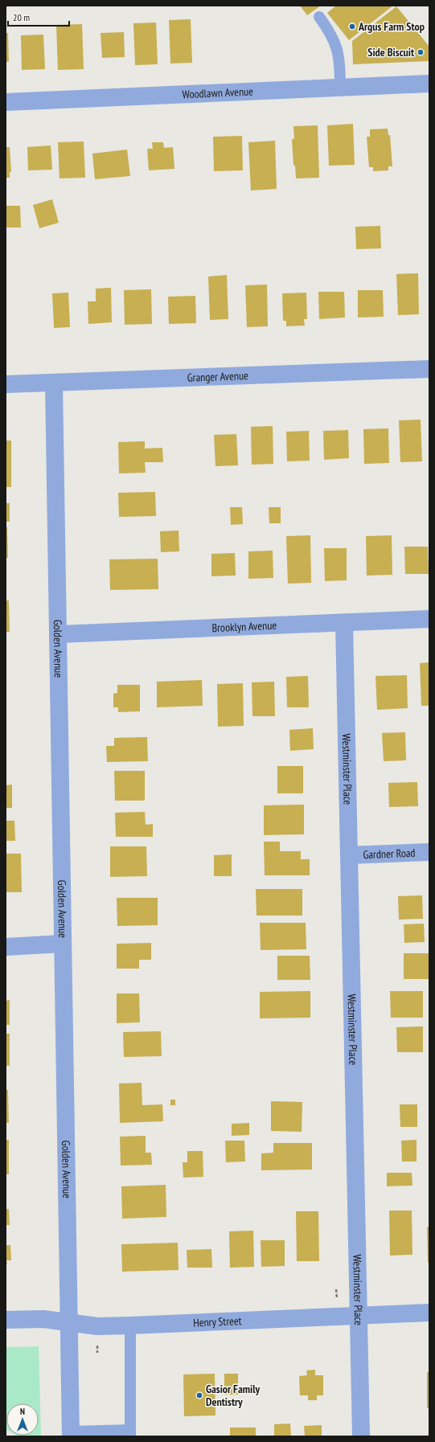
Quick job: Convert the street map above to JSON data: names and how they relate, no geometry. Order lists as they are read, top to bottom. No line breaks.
{"streets":{"street":["Woodlawn Avenue","Granger Avenue","Brooklyn Avenue","Golden Avenue","Westminster Place","Gardner Road","Henry Street"]},"crossings":[["Granger Avenue","Golden Avenue"],["Brooklyn Avenue","Golden Avenue"],["Brooklyn Avenue","Westminster Place"],["Golden Avenue","Henry Street"],["Westminster Place","Gardner Road"],["Westminster Place","Henry Street"]],"places":["Argus Farm Stop","Side Biscuit","Gasior Family Dentistry"],"scale_bar":"20 m","north":"top"}
